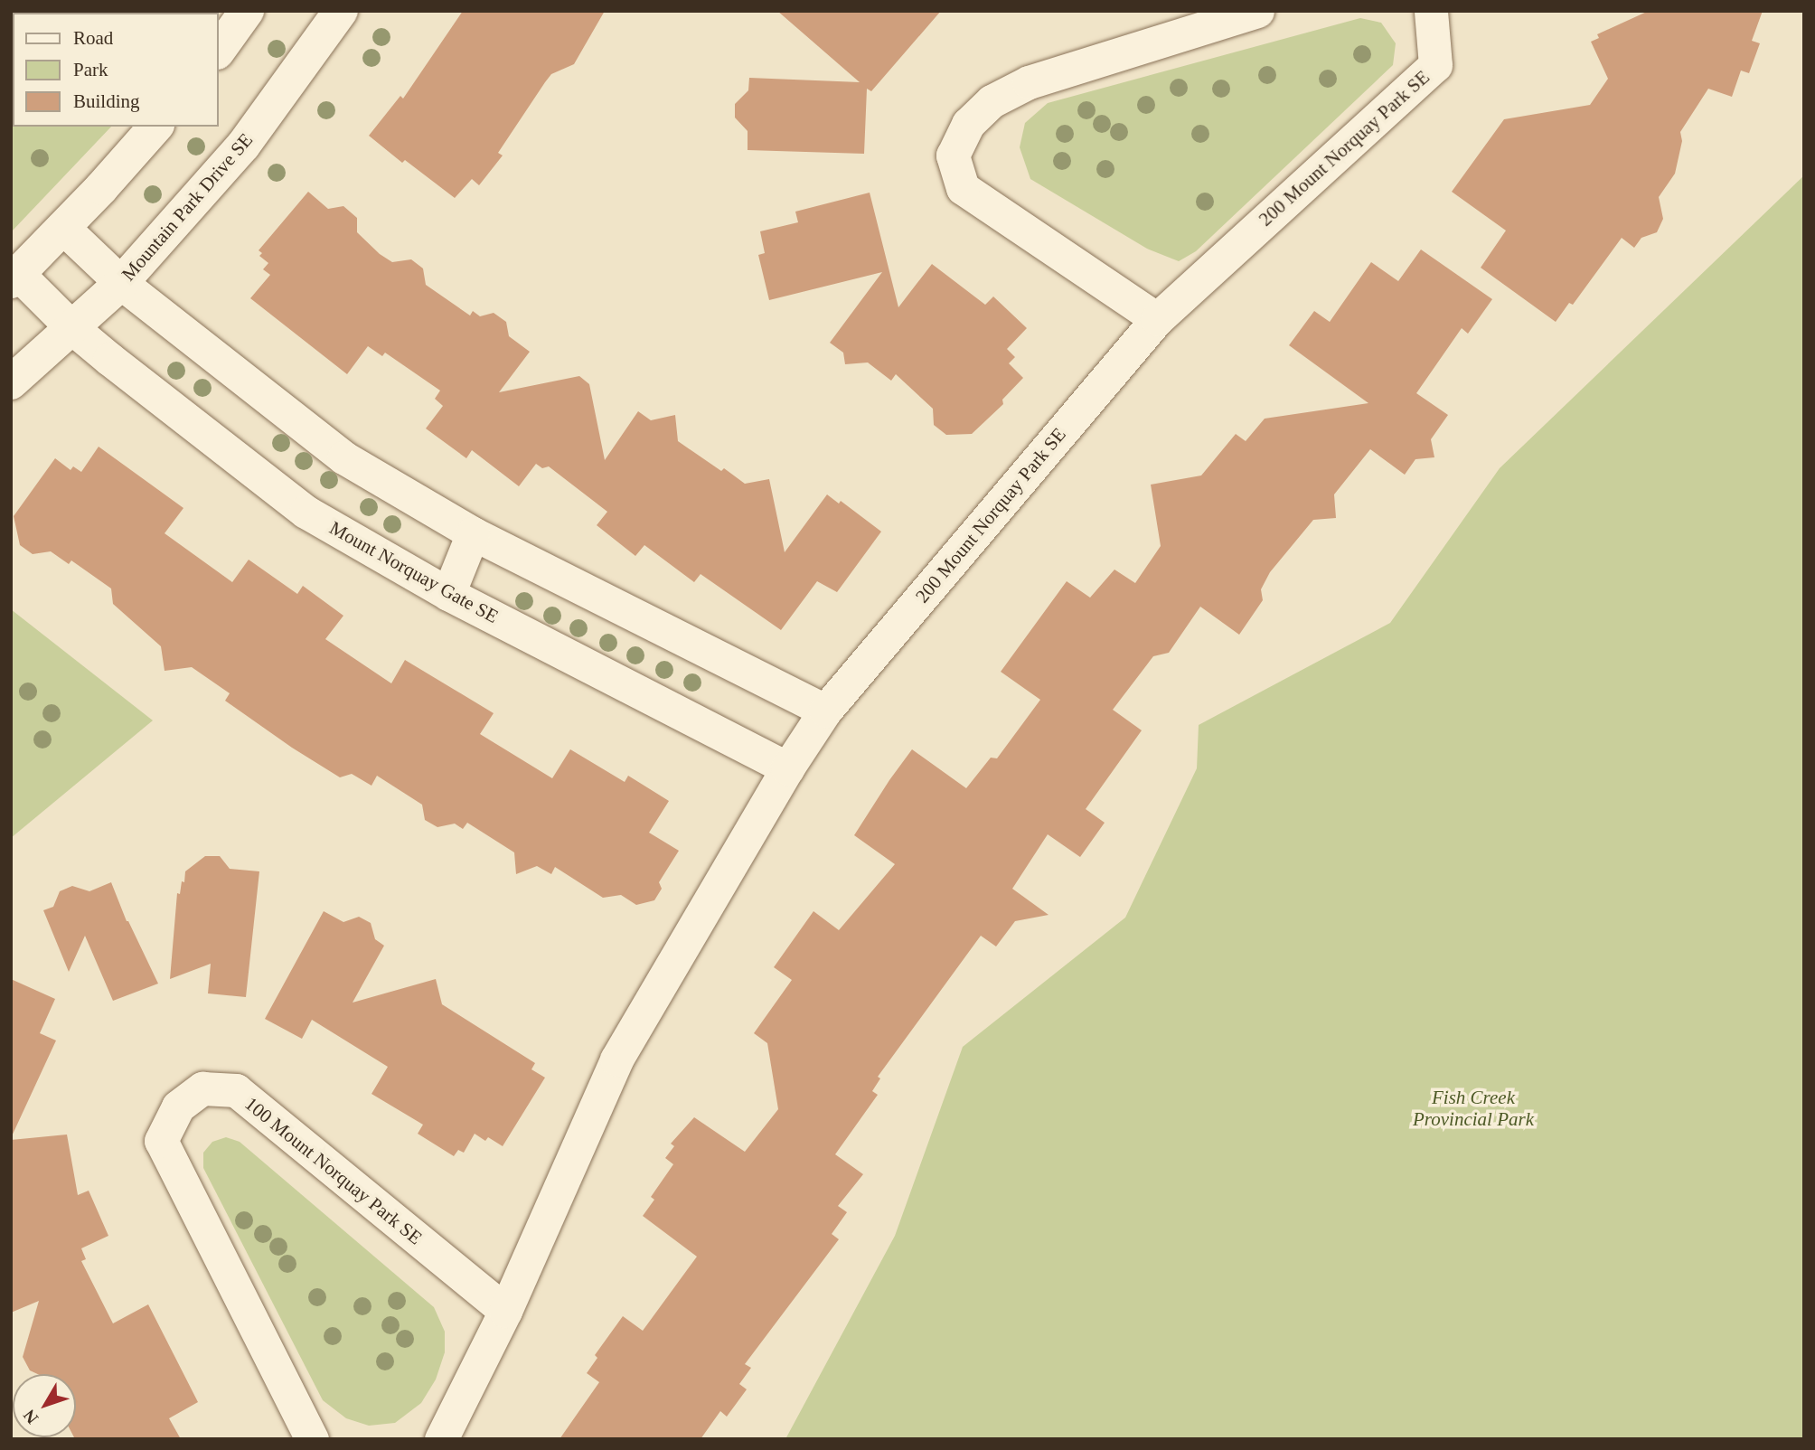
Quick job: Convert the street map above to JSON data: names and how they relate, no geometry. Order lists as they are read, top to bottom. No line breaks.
{"streets":{"street":["200 Mount Norquay Park SE","Mountain Park Drive SE","Mount Norquay Gate SE","100 Mount Norquay Park SE"]},"crossings":[["200 Mount Norquay Park SE","Mount Norquay Gate SE"],["Mountain Park Drive SE","Mount Norquay Gate SE"]],"parks":["Fish Creek Provincial Park"],"legend":["Road","Park","Building"],"north":"bottom left"}
